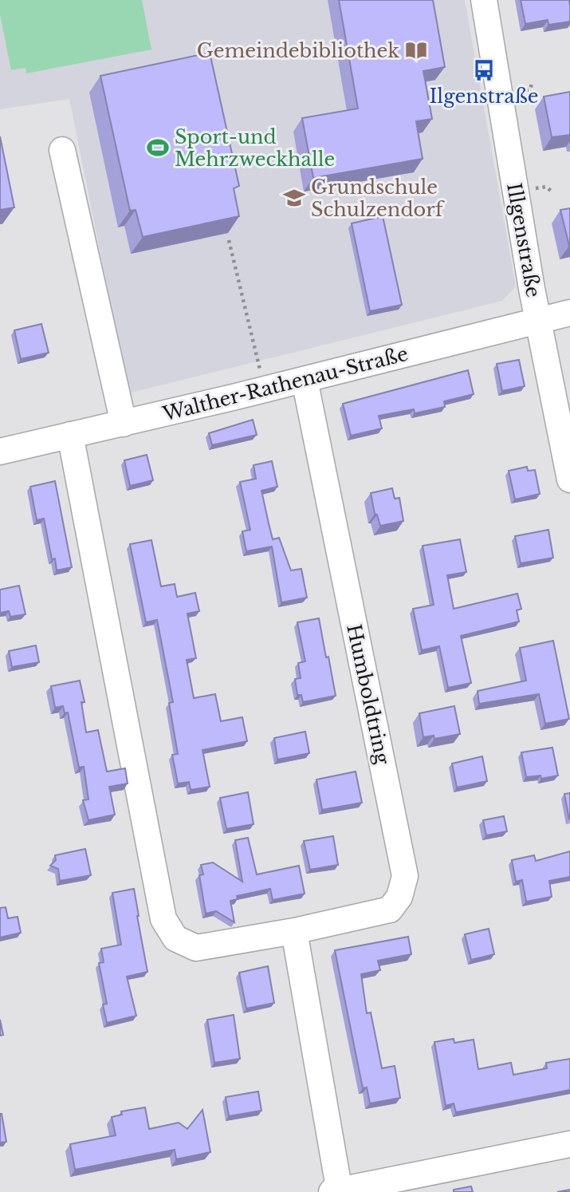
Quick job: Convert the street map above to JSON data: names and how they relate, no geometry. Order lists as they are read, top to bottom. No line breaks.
{"streets":{"street":["Illgenstraße","Walther-Rathenau-Straße","Humboldtring"]},"crossings":[["Illgenstraße","Walther-Rathenau-Straße"],["Walther-Rathenau-Straße","Humboldtring"]],"places":{"library":["Gemeindebibliothek"],"bus stop":["Ilgenstraße"],"sports":["Sport-und Mehrzweckhalle"],"school or university":["Grundschule Schulzendorf"]}}
